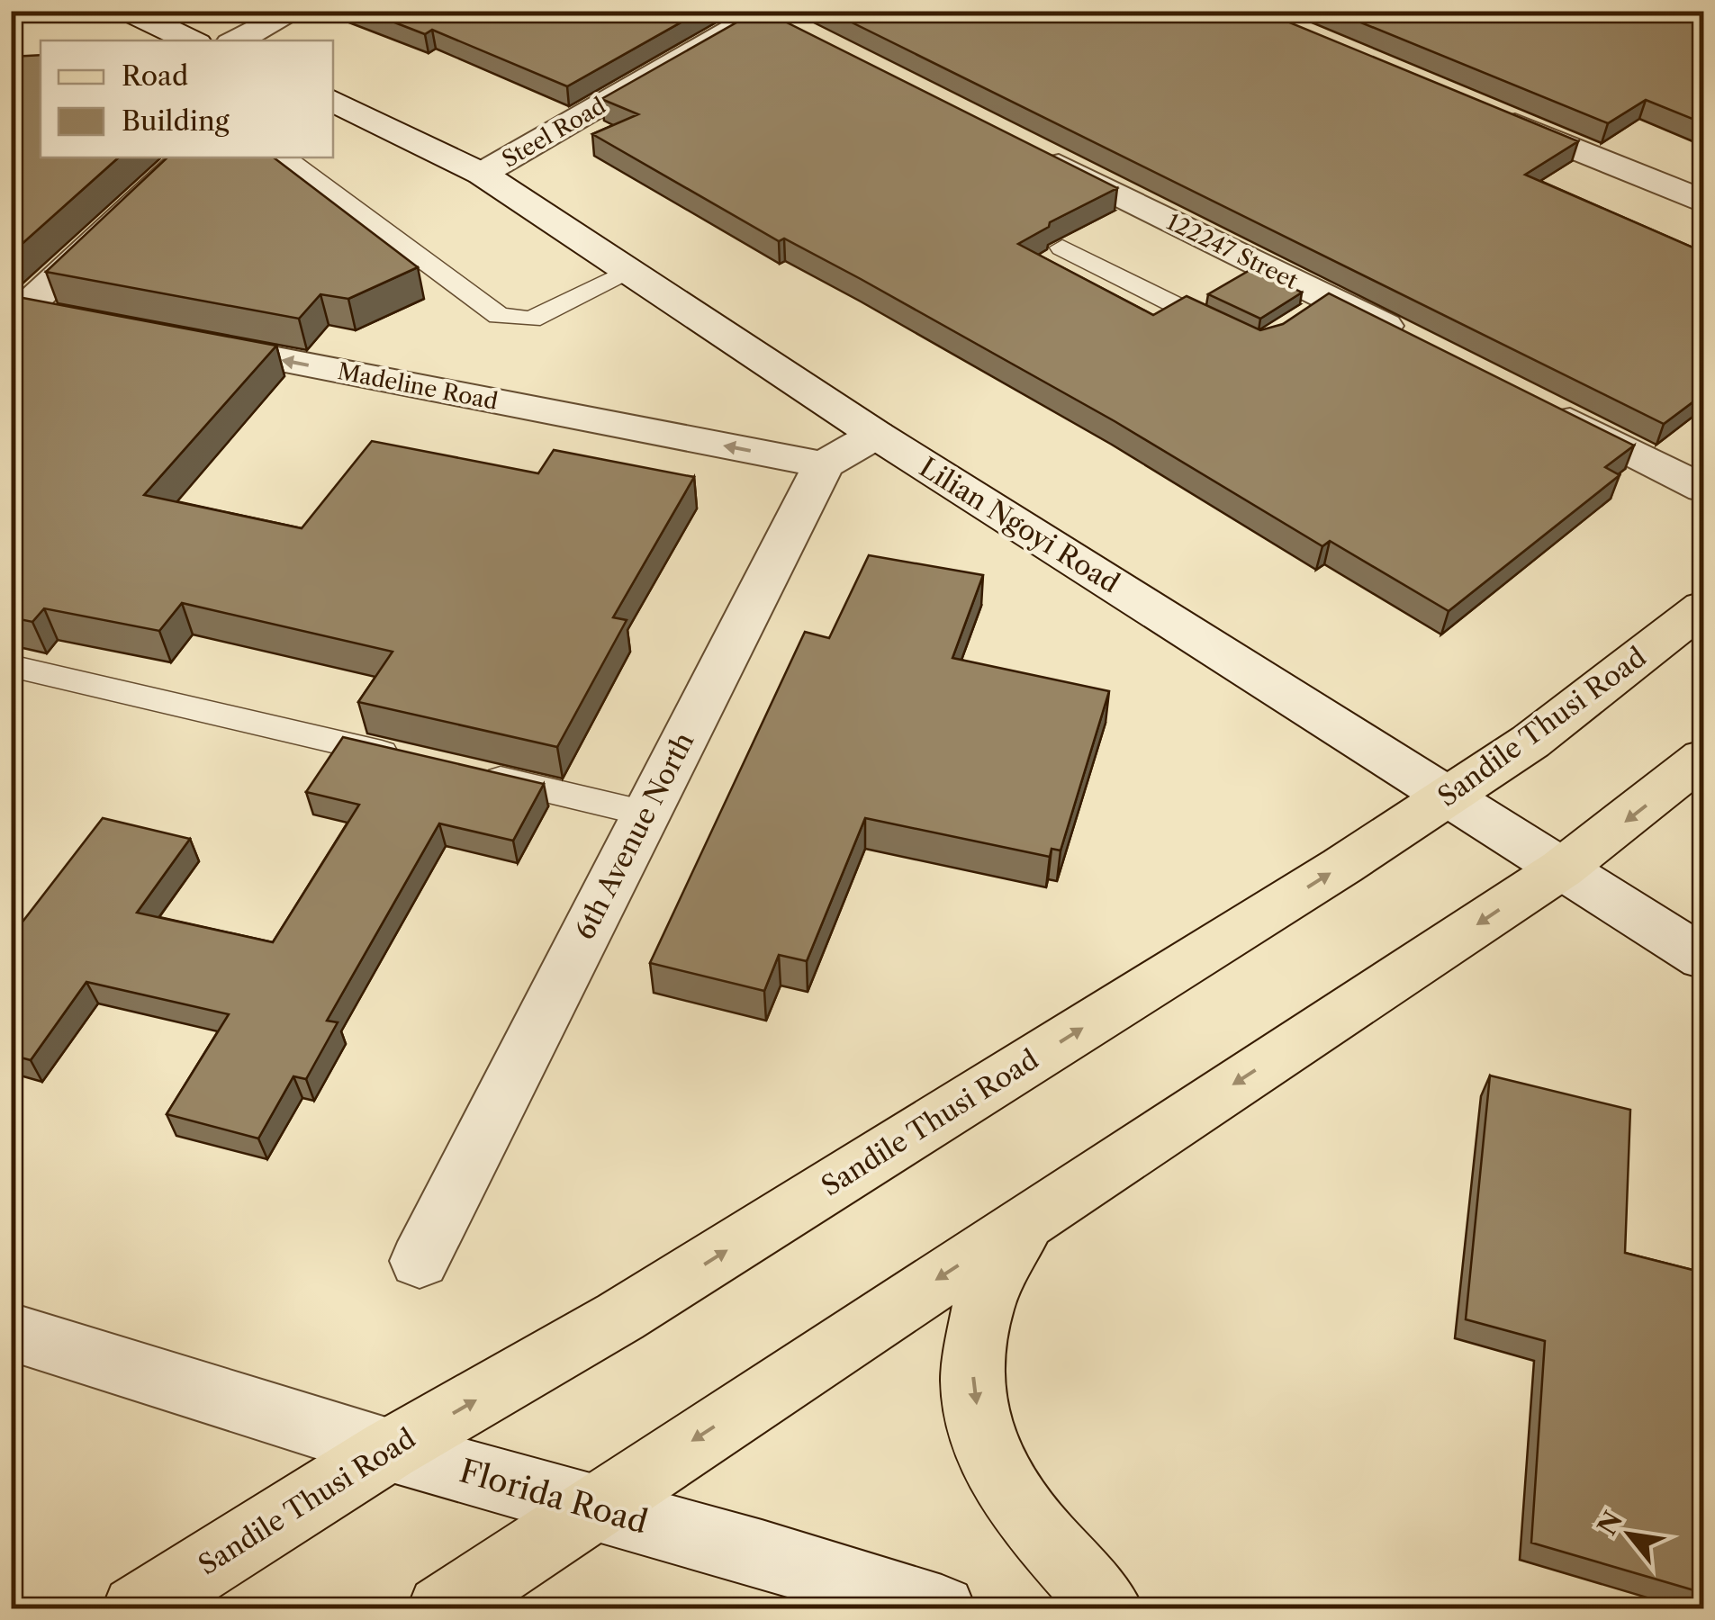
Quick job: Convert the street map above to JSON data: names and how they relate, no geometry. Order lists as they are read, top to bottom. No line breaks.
{"streets":{"main road":["Sandile Thusi Road"],"street":["Steel Road","122247 Street","Madeline Road","Lilian Ngoyi Road","6th Avenue North","Florida Road"]},"crossings":[["Steel Road","Lilian Ngoyi Road"],["Madeline Road","6th Avenue North"],["Lilian Ngoyi Road","Sandile Thusi Road"],["Sandile Thusi Road","Florida Road"]],"one_way":["Madeline Road"],"legend":["Road","Building"],"north":"top left"}
